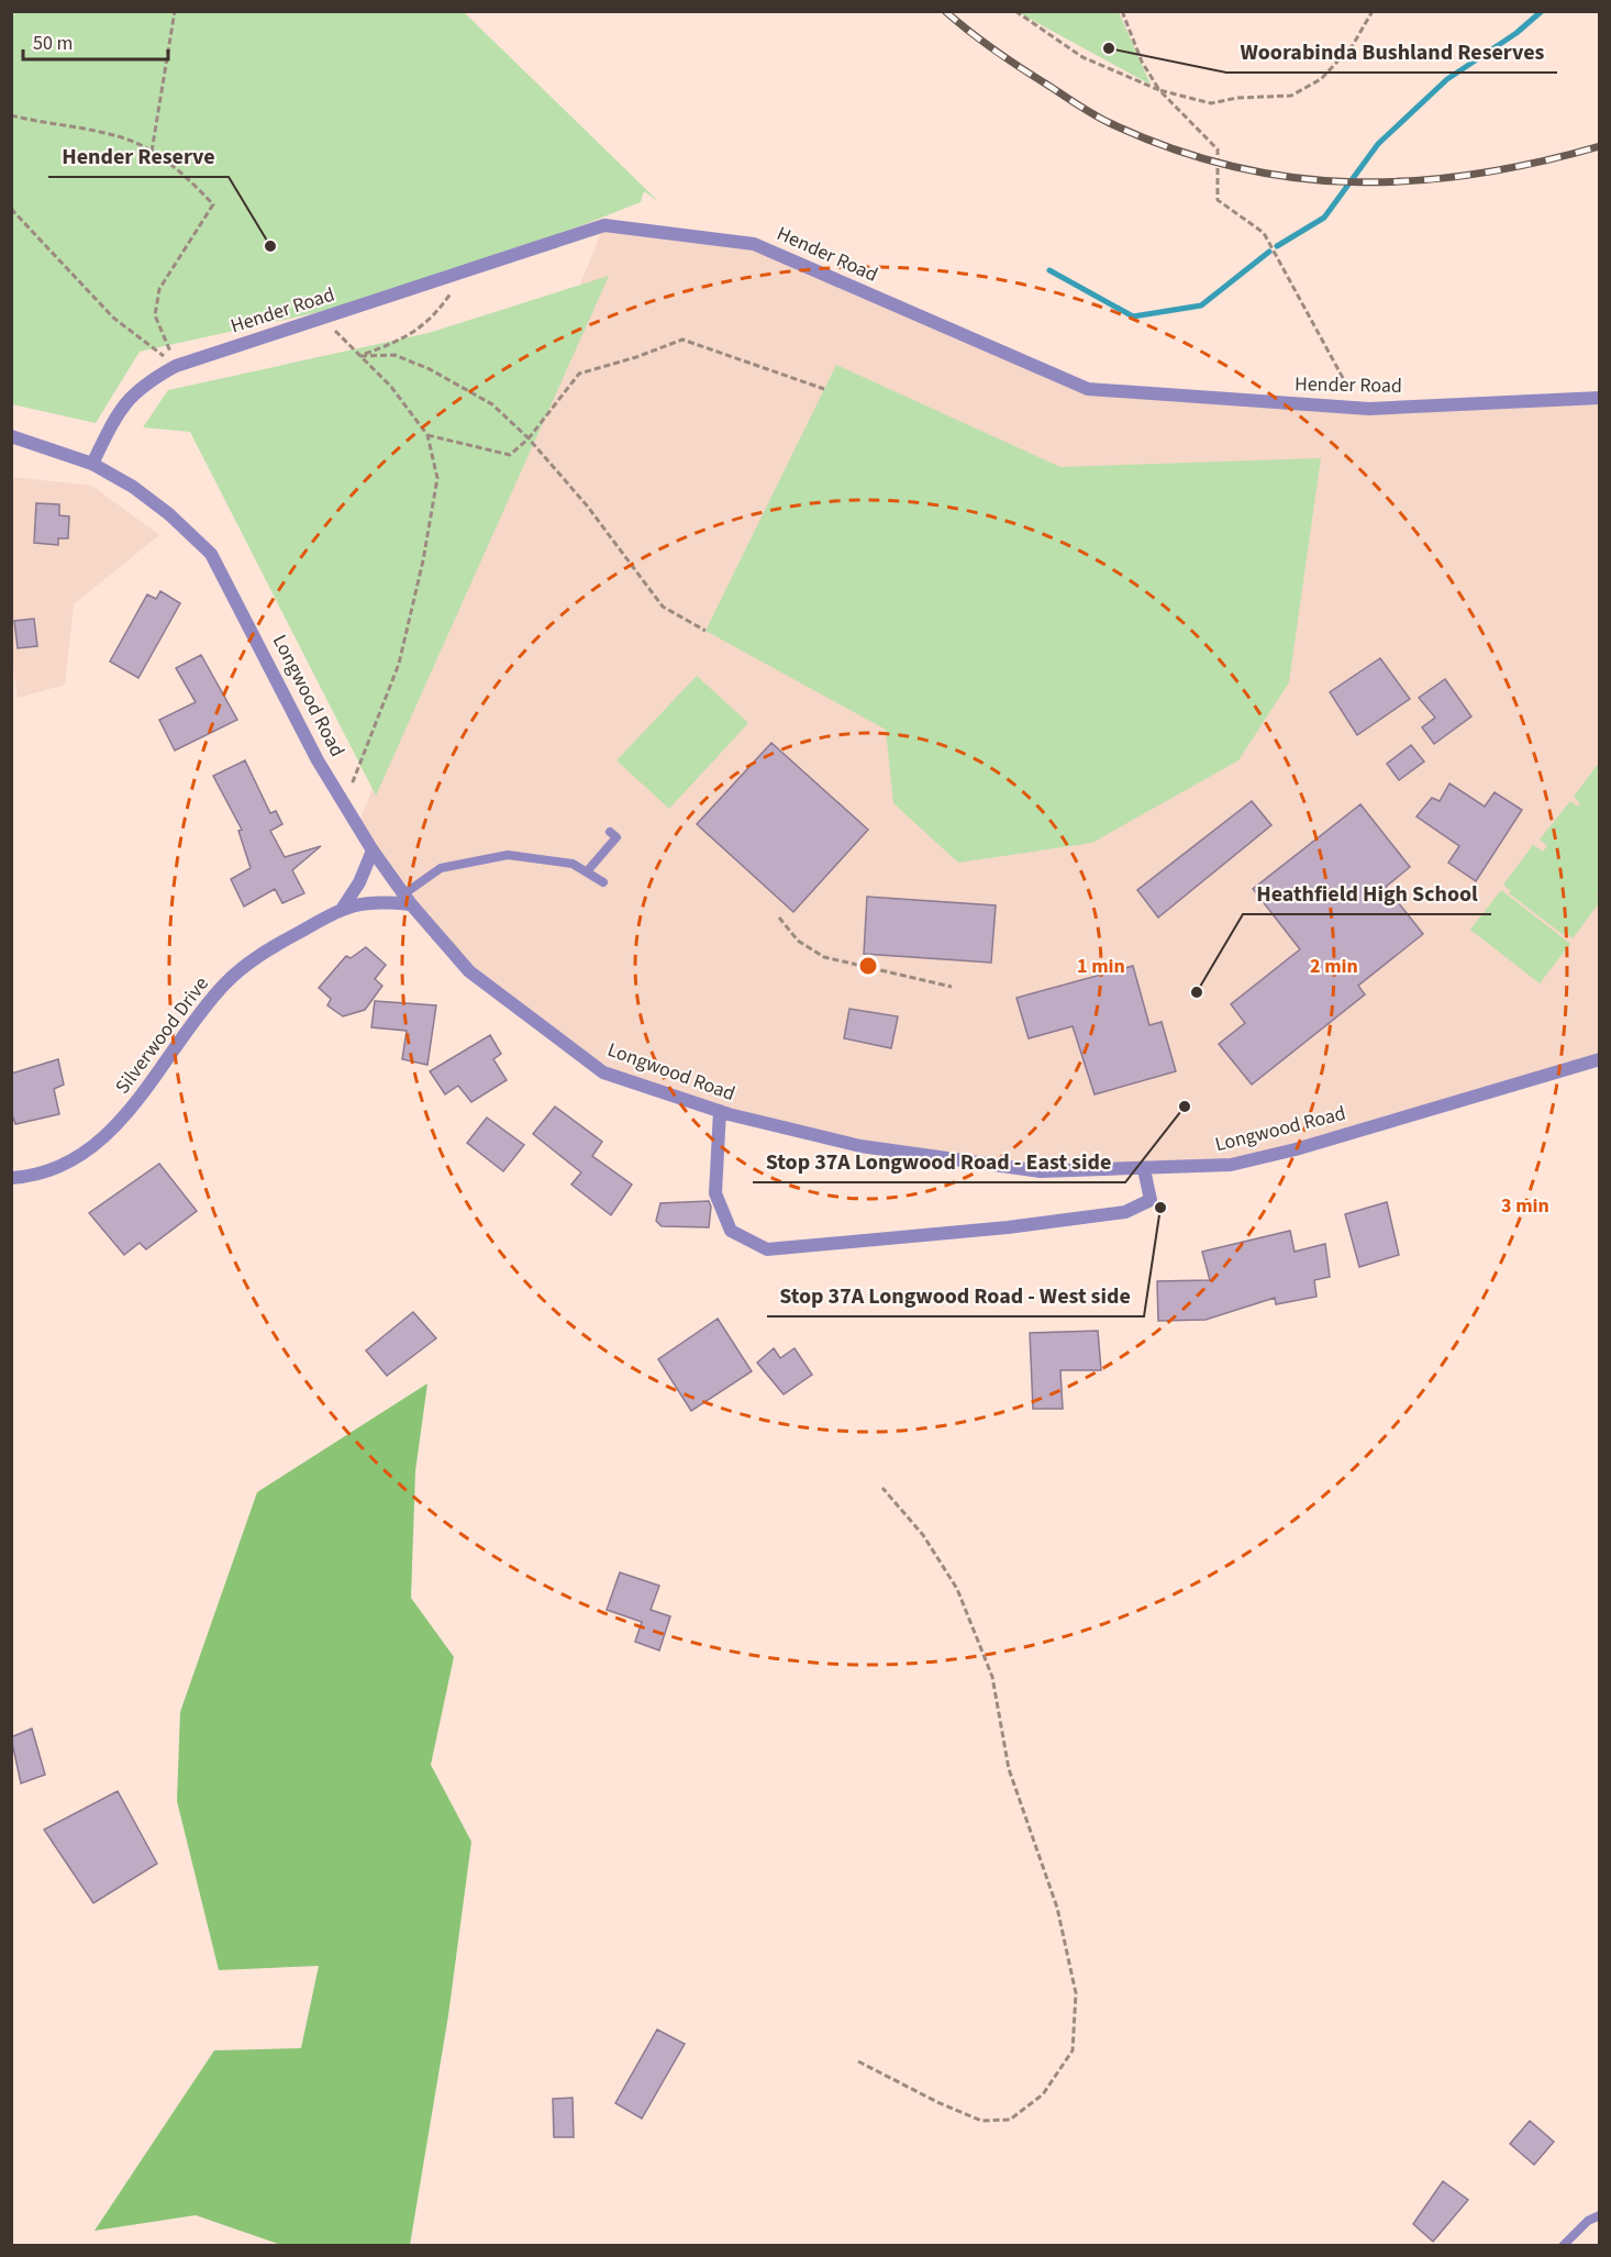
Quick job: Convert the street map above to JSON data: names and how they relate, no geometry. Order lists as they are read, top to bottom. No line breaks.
{"streets":{"street":["Hender Road","Longwood Road","Silverwood Drive"]},"crossings":[["Hender Road","Longwood Road"],["Longwood Road","Silverwood Drive"]],"places":["Woorabinda Bushland Reserves","Hender Reserve","Heathfield High School","Stop 37A Longwood Road - East side","Stop 37A Longwood Road - West side"],"scale_bar":"50 m","rings":["1 min","2 min","3 min"]}
